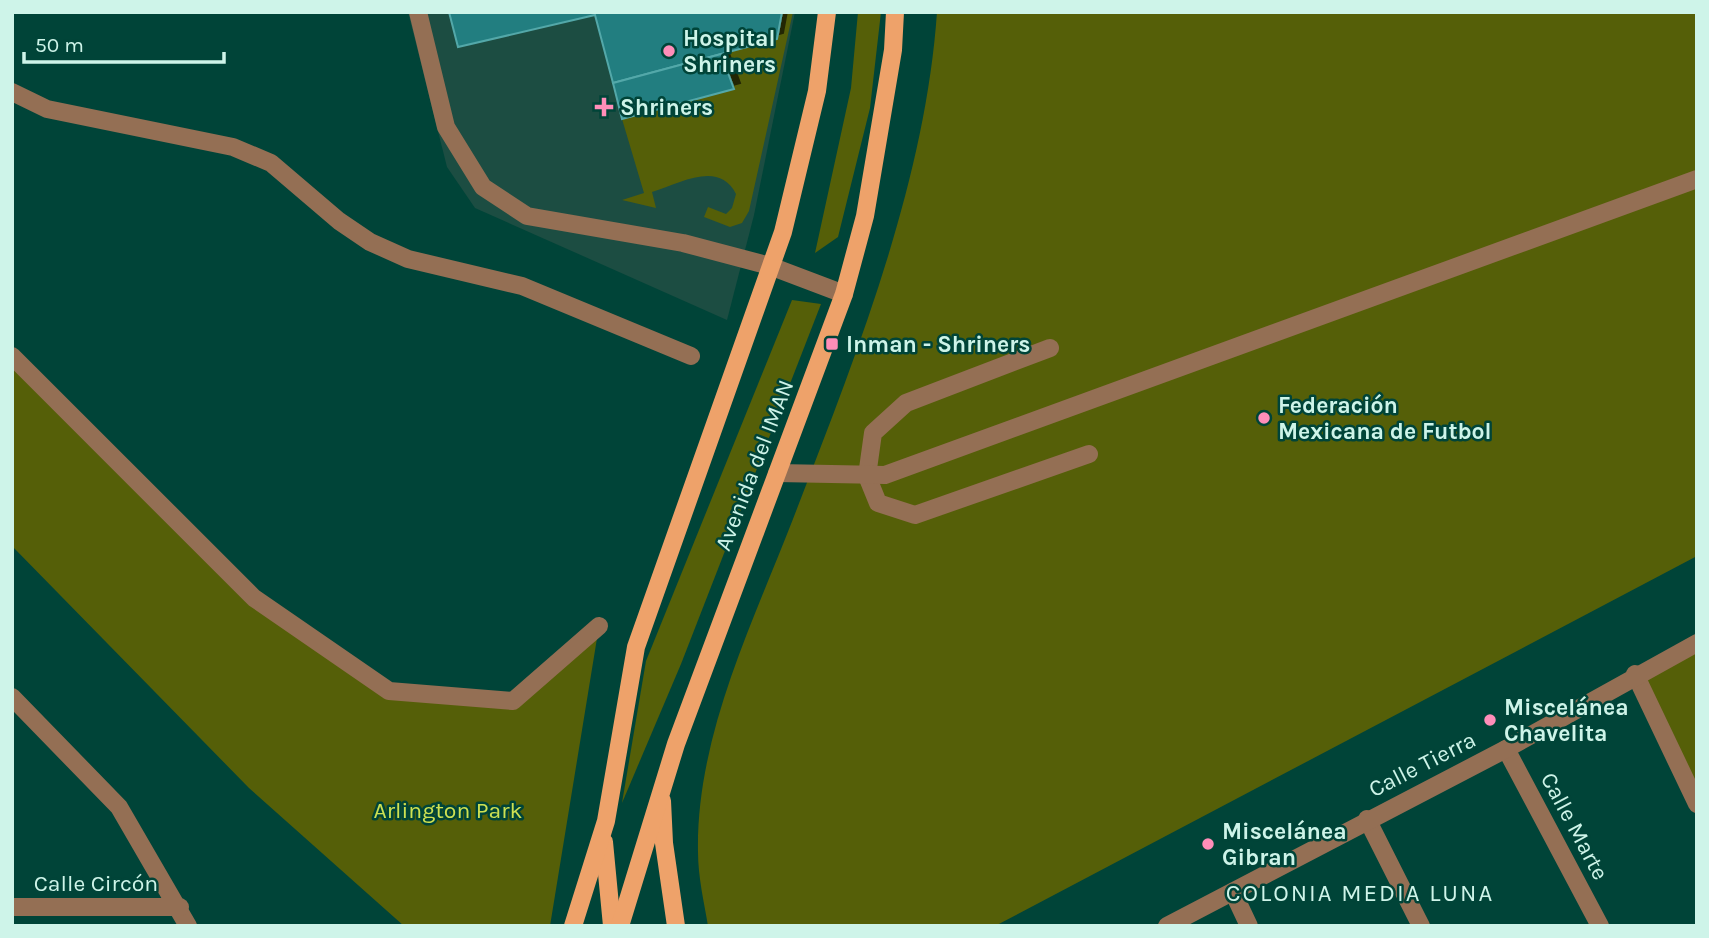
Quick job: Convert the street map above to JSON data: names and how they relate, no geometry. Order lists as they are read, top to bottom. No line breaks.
{"streets":{"main road":["Avenida del IMAN"],"street":["Calle Tierra","Calle Marte","Calle Circón"]},"crossings":[["Calle Tierra","Calle Marte"]],"districts":["COLONIA MEDIA LUNA"],"parks":["Arlington Park"],"places":{"other":["Hospital Shriners","Federación Mexicana de Futbol","Miscelánea Chavelita","Miscelánea Gibran"],"health":["Shriners"],"transit":["Inman - Shriners"]},"scale_bar":"50 m"}
